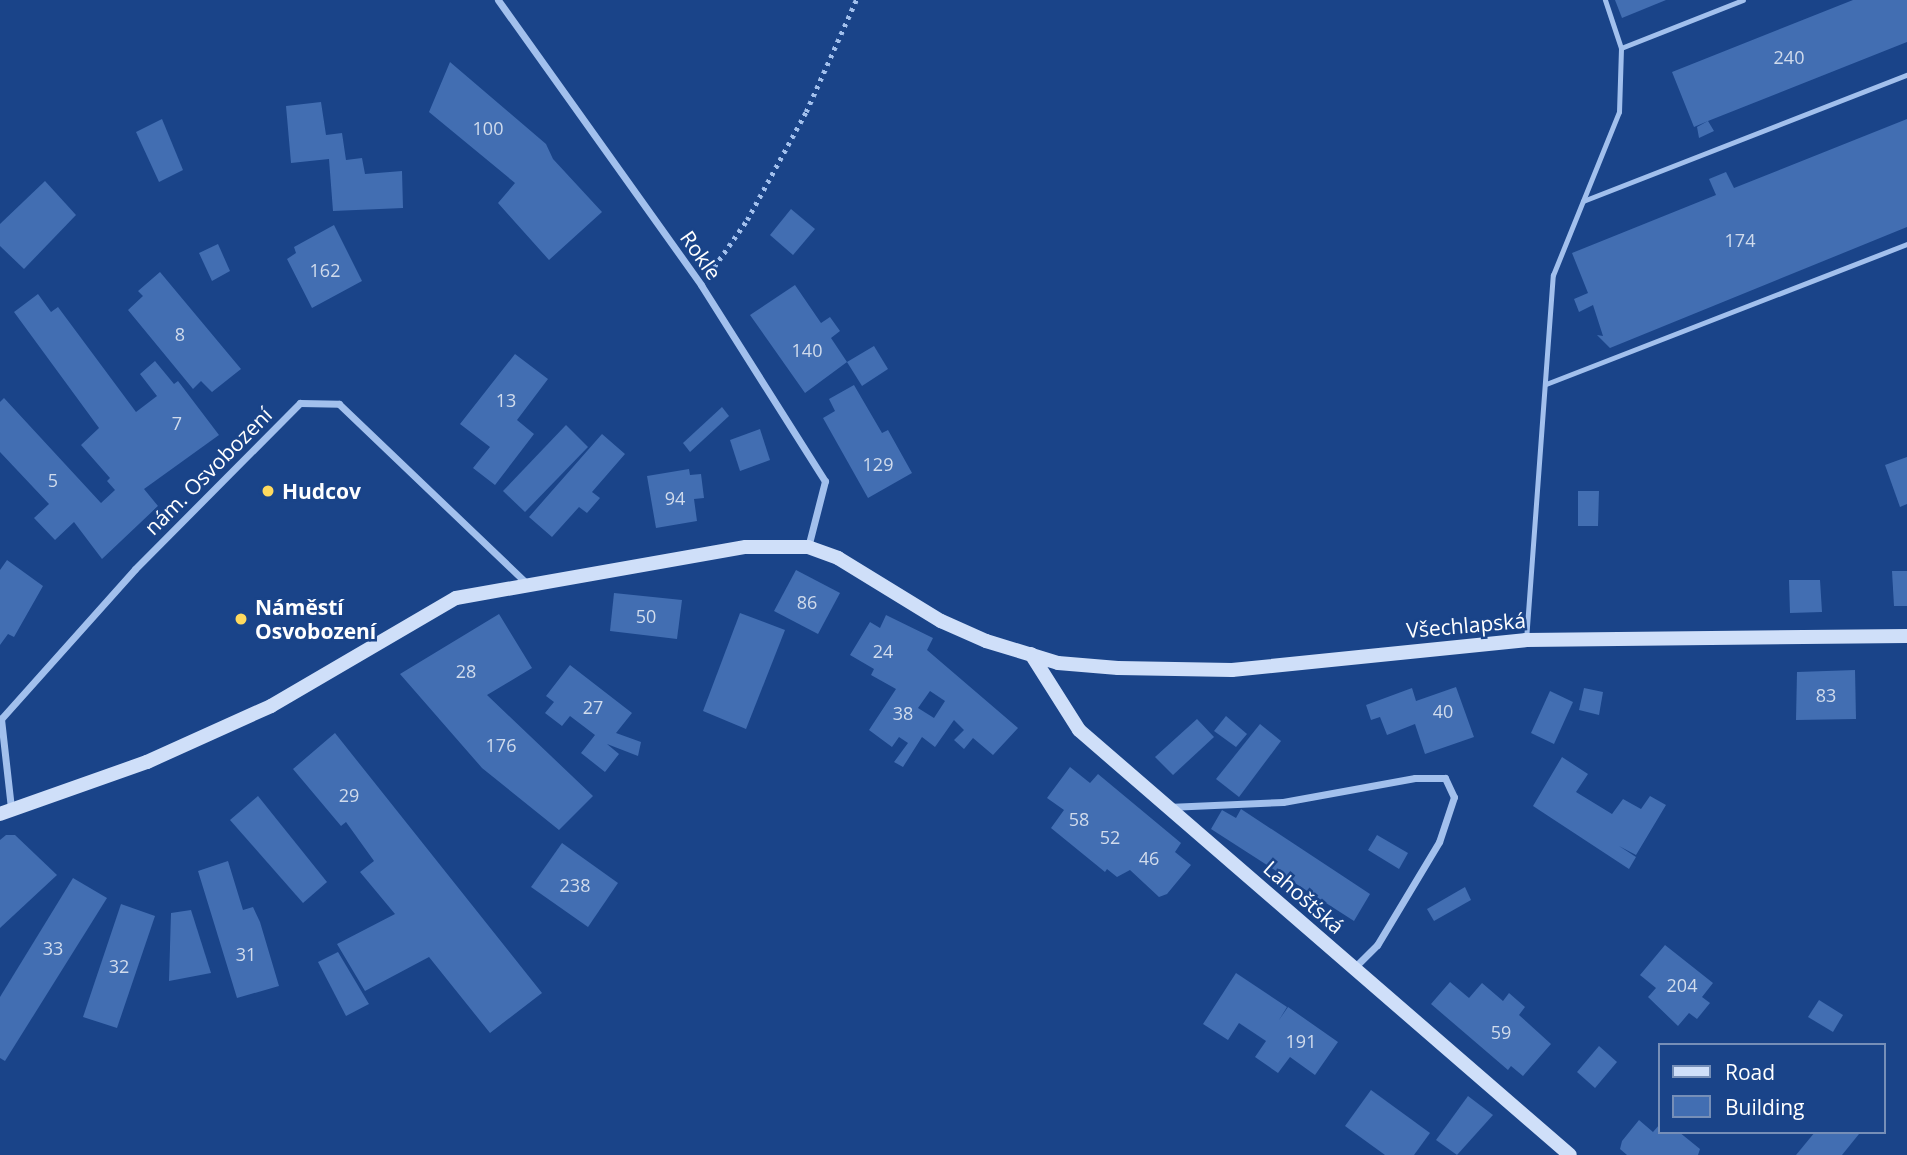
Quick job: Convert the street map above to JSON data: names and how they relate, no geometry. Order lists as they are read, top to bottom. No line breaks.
{"streets":{"street":["Rokle","nám. Osvobození","Všechlapská","Lahošťská"]},"crossings":[["Rokle","Všechlapská"],["Všechlapská","Lahošťská"]],"places":["Hudcov","Náměstí Osvobození"],"house_numbers":["240","100","174","162","8","140","13","7","129","5","94","86","50","24","28","83","27","40","38","176","29","58","52","46","238","33","31","32","204","59","191"],"legend":["Road","Building"]}
